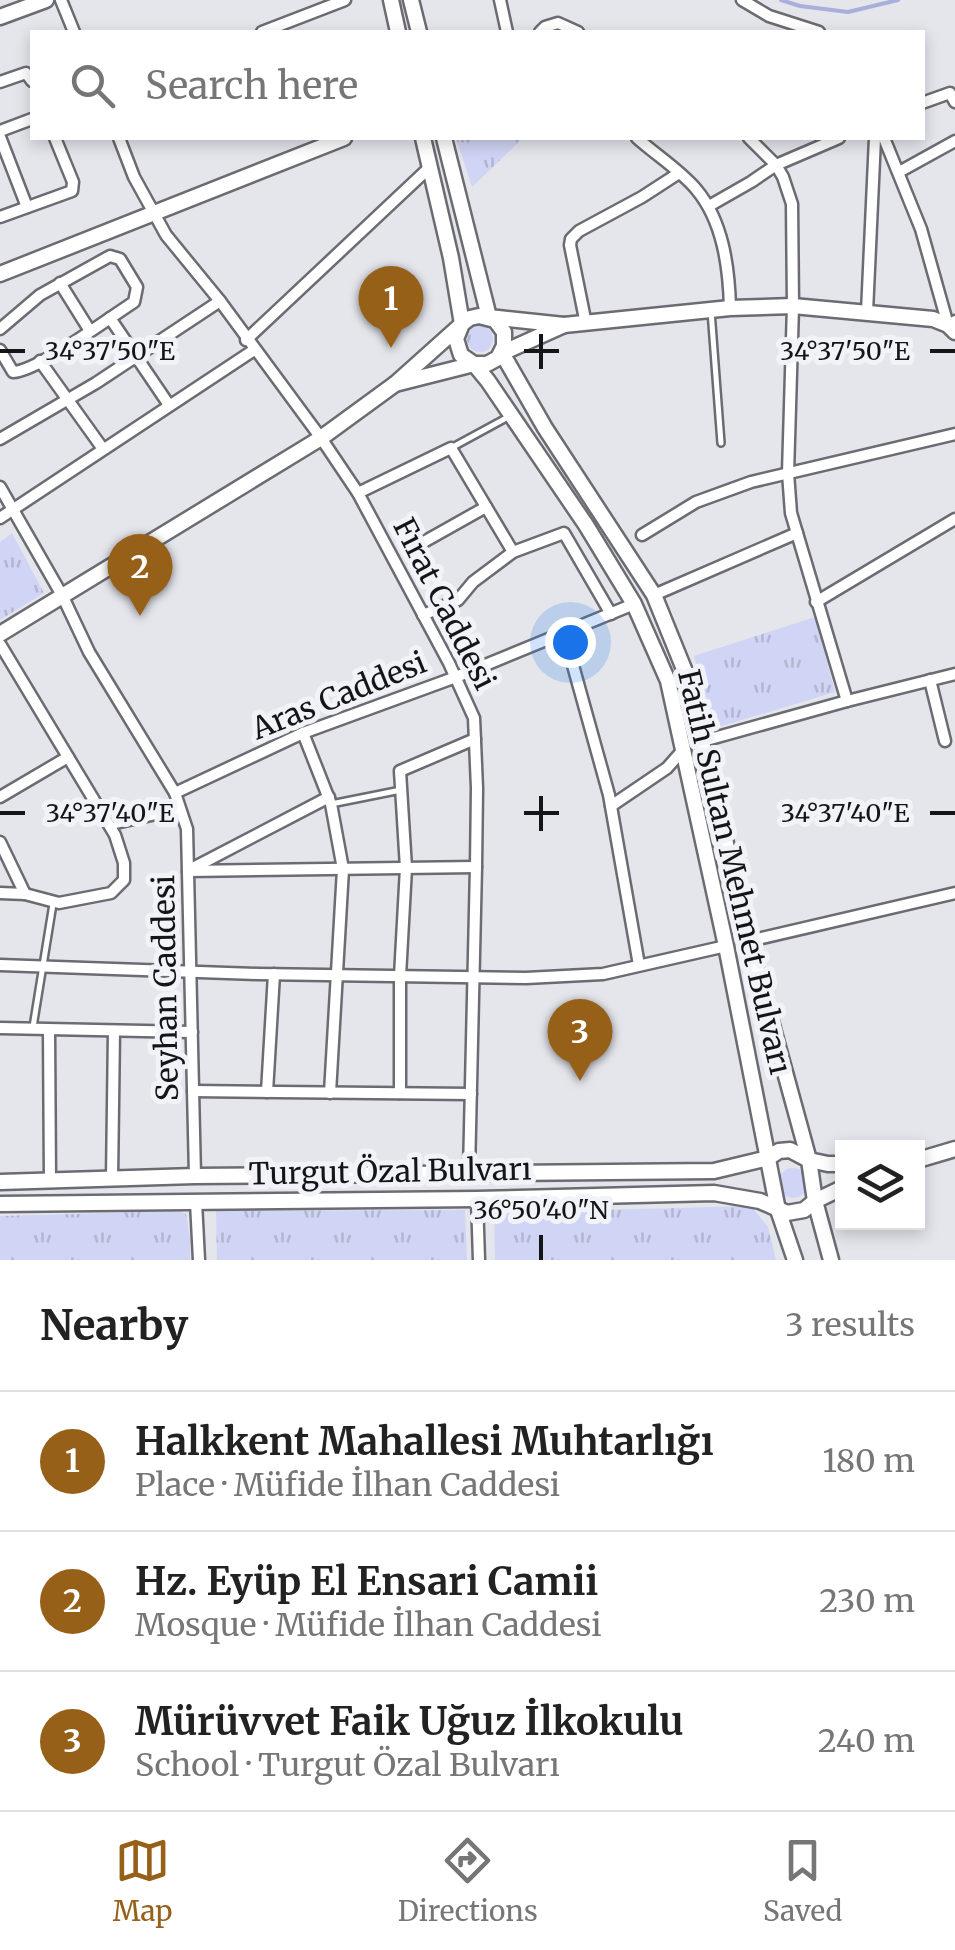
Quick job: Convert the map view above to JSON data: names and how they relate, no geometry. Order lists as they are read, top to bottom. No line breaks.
{"streets":{"street":["Fırat Caddesi","Aras Caddesi","Fatih Sultan Mehmet Bulvarı","Seyhan Caddesi","Turgut Özal Bulvarı"]},"crossings":[["Fırat Caddesi","Aras Caddesi"],["Fırat Caddesi","Turgut Özal Bulvarı"],["Aras Caddesi","Fatih Sultan Mehmet Bulvarı"],["Aras Caddesi","Seyhan Caddesi"],["Fatih Sultan Mehmet Bulvarı","Turgut Özal Bulvarı"],["Seyhan Caddesi","Turgut Özal Bulvarı"]],"page":{"search":"Search here","pins":["1","2","3"],"heading":["Nearby","3 results"],"list":[{"mark":"1","name":"Halkkent Mahallesi Muhtarlığı","note":"Place · Müfide İlhan Caddesi","value":"180 m"},{"mark":"2","name":"Hz. Eyüp El Ensari Camii","note":"Mosque · Müfide İlhan Caddesi","value":"230 m"},{"mark":"3","name":"Mürüvvet Faik Uğuz İlkokulu","note":"School · Turgut Özal Bulvarı","value":"240 m"}],"nav":["Map","Directions","Saved"]},"coordinates":["34°37'50\"E","34°37'40\"E","36°50'40\"N"]}
